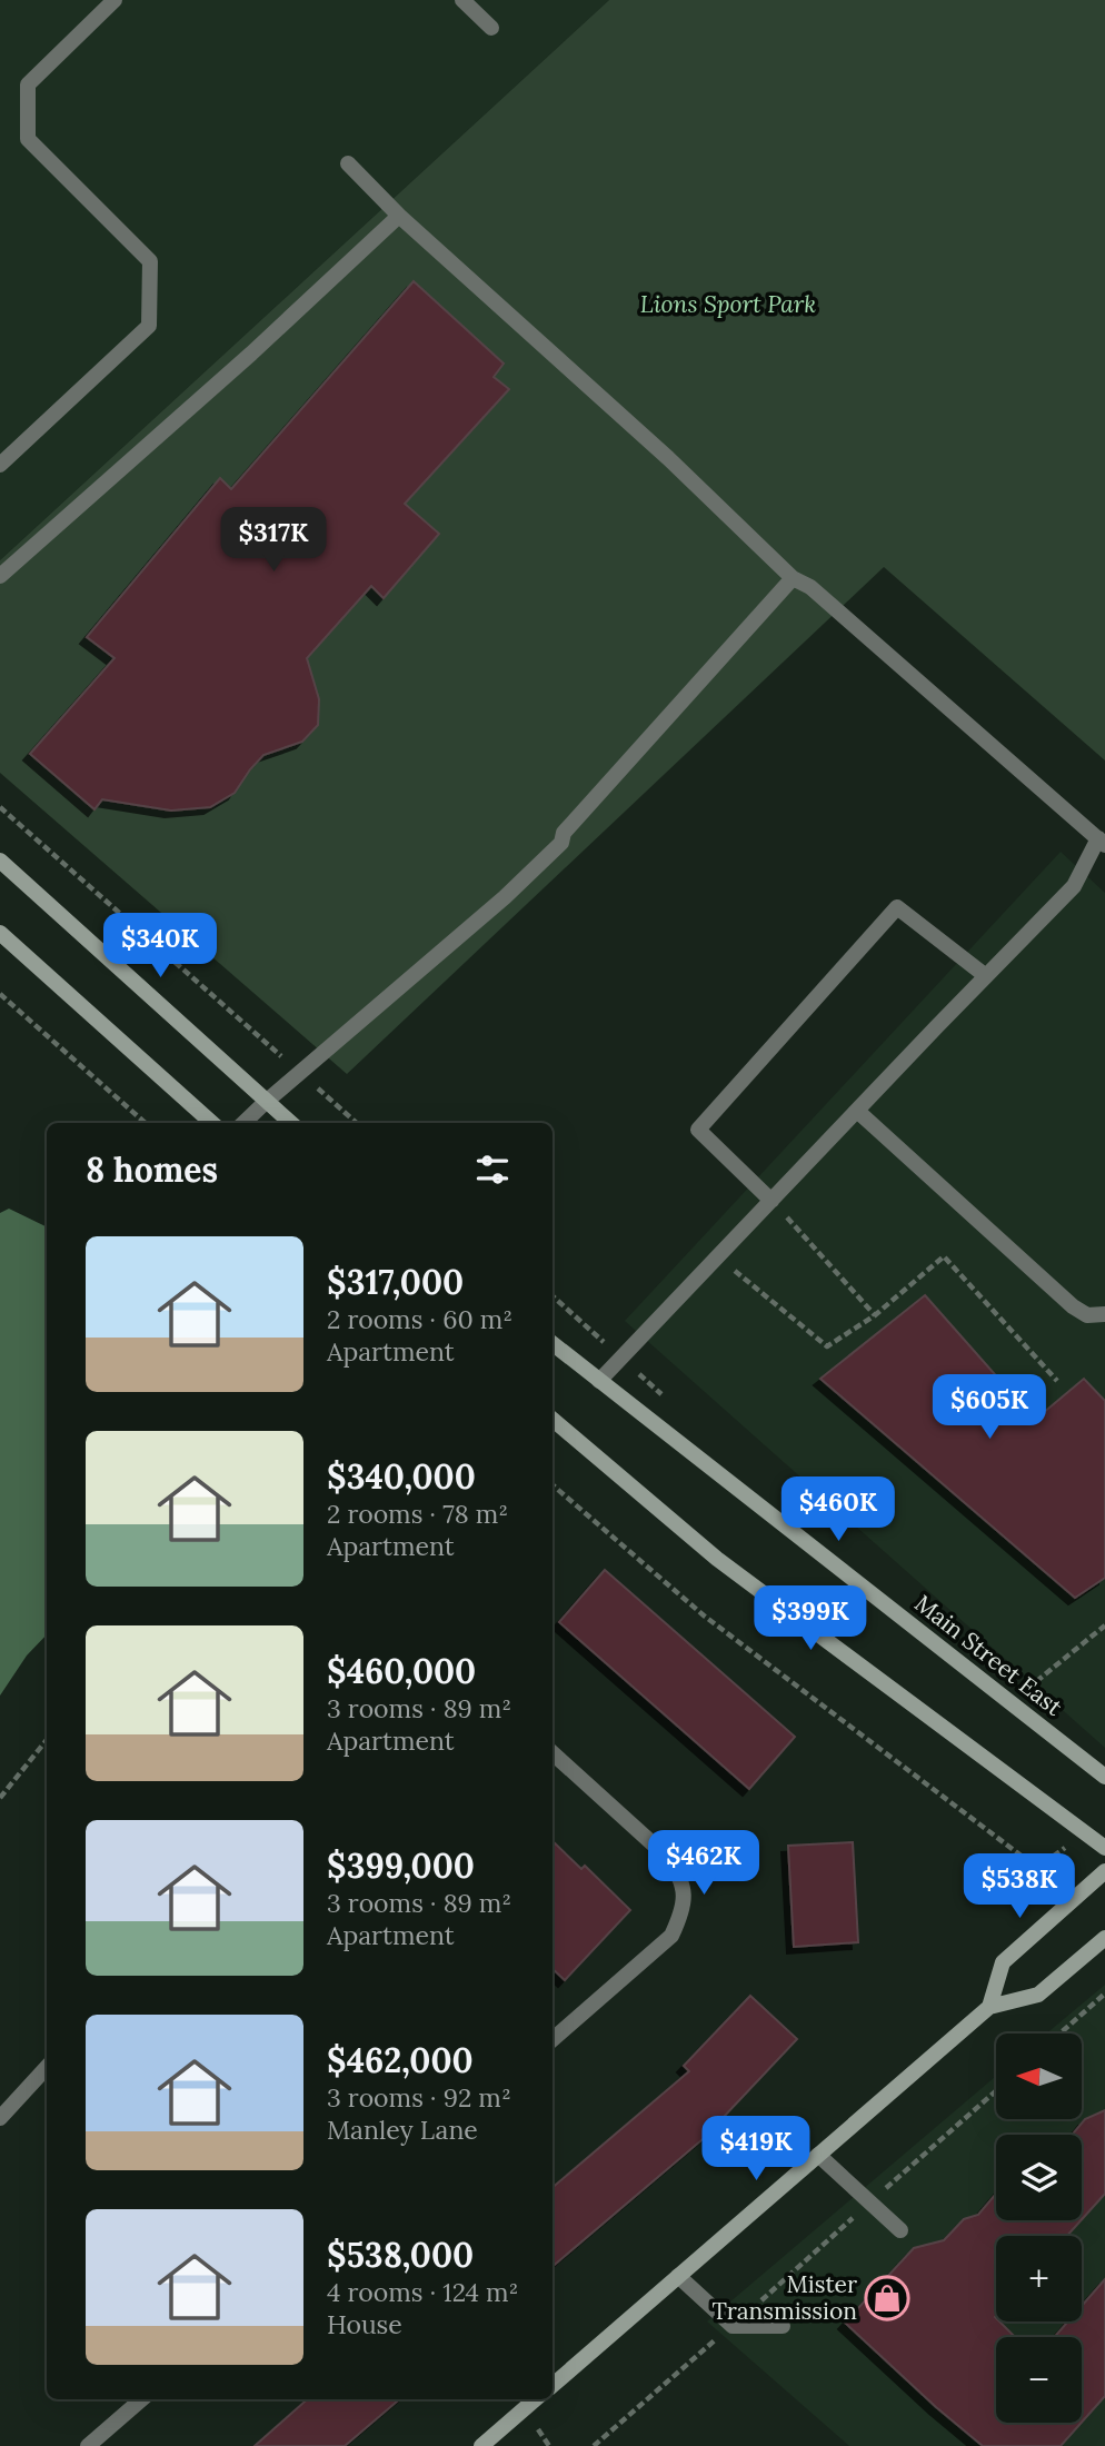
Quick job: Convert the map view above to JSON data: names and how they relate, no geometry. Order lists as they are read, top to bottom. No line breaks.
{"streets":{"main road":["Main Street East"]},"parks":["Lions Sport Park"],"places":{"shop":["Mister Transmission"]},"north":"left","page":{"price":["$317K","$340K","$605K","$460K","$399K","$462K","$538K","$419K"],"heading":"8 homes","list":[{"name":"$317,000","note":"2 rooms · 60 m² · Apartment"},{"name":"$340,000","note":"2 rooms · 78 m² · Apartment"},{"name":"$460,000","note":"3 rooms · 89 m² · Apartment"},{"name":"$399,000","note":"3 rooms · 89 m² · Apartment"},{"name":"$462,000","note":"3 rooms · 92 m² · Manley Lane"},{"name":"$538,000","note":"4 rooms · 124 m² · House"}],"map_buttons":["+","−"]}}
